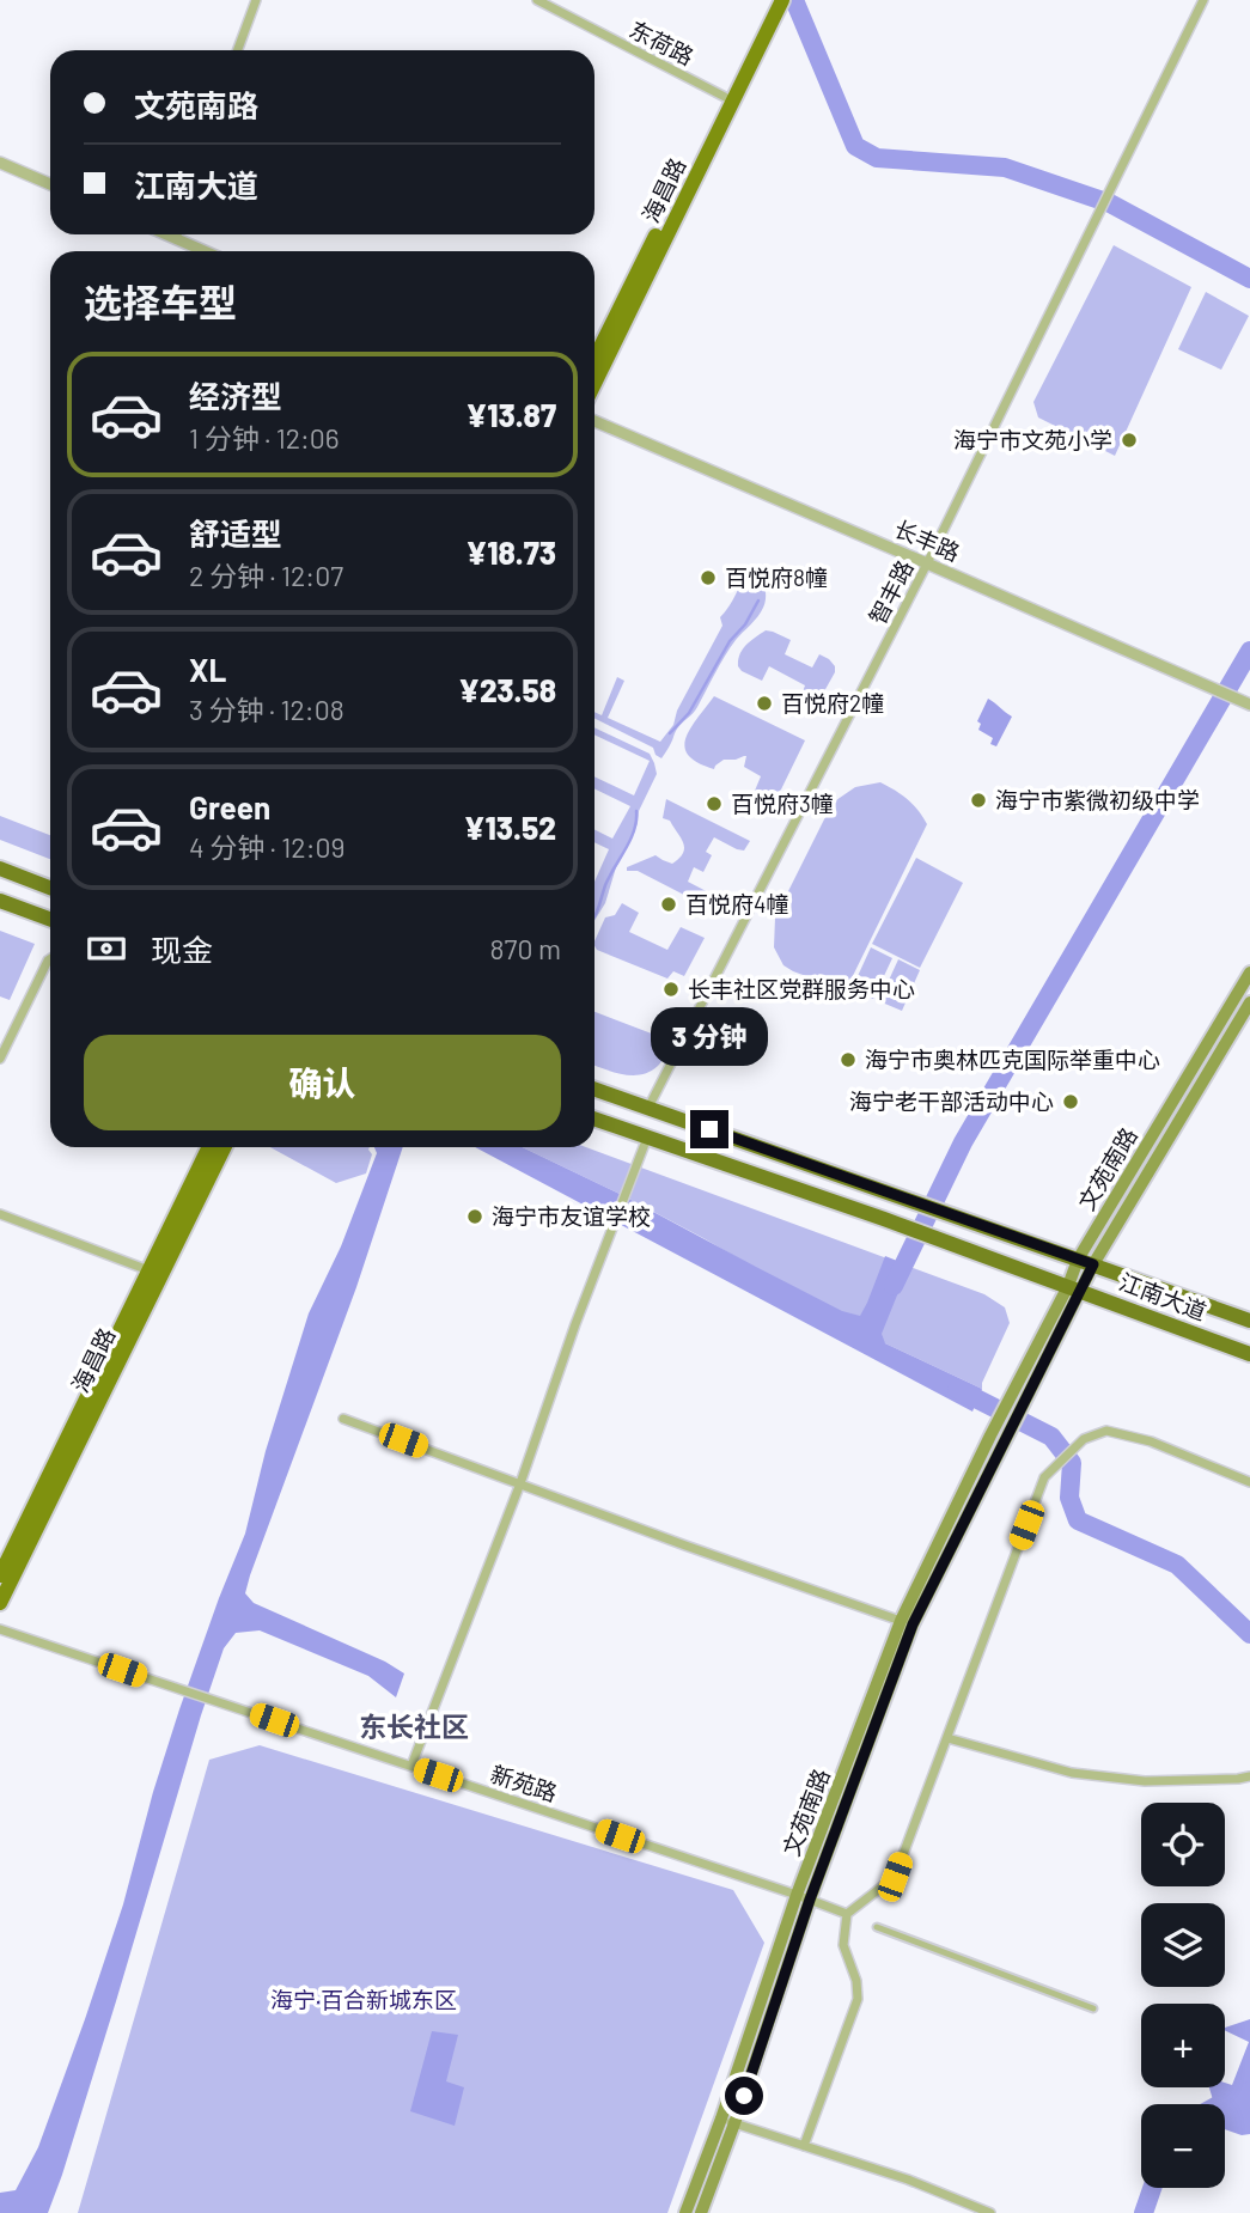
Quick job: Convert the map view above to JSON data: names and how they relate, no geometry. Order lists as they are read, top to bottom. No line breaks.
{"streets":{"highway":["江南大道"],"main road":["海昌路","文苑南路"],"street":["东荷路","长丰路","智丰路","新苑路"]},"crossings":[["东荷路","海昌路"],["长丰路","智丰路"],["智丰路","江南大道"],["文苑南路","江南大道"],["文苑南路","新苑路"]],"districts":["东长社区"],"parks":["海宁·百合新城东区"],"places":["海宁市文苑小学","百悦府8幢","百悦府2幢","海宁市紫微初级中学","百悦府3幢","百悦府4幢","长丰社区党群服务中心","海宁市奥林匹克国际举重中心","海宁老干部活动中心","海宁市友谊学校"],"page":{"banner":["文苑南路","江南大道"],"heading":"选择车型","list":[{"name":"经济型","note":"1 分钟 · 12:06","value":"¥13.87"},{"name":"舒适型","note":"2 分钟 · 12:07","value":"¥18.73"},{"name":"XL","note":"3 分钟 · 12:08","value":"¥23.58"},{"name":"Green","note":"4 分钟 · 12:09","value":"¥13.52"}],"pay":["现金","870 m"],"bubble":"3 分钟","buttons":"确认","map_buttons":["+","−"]}}
